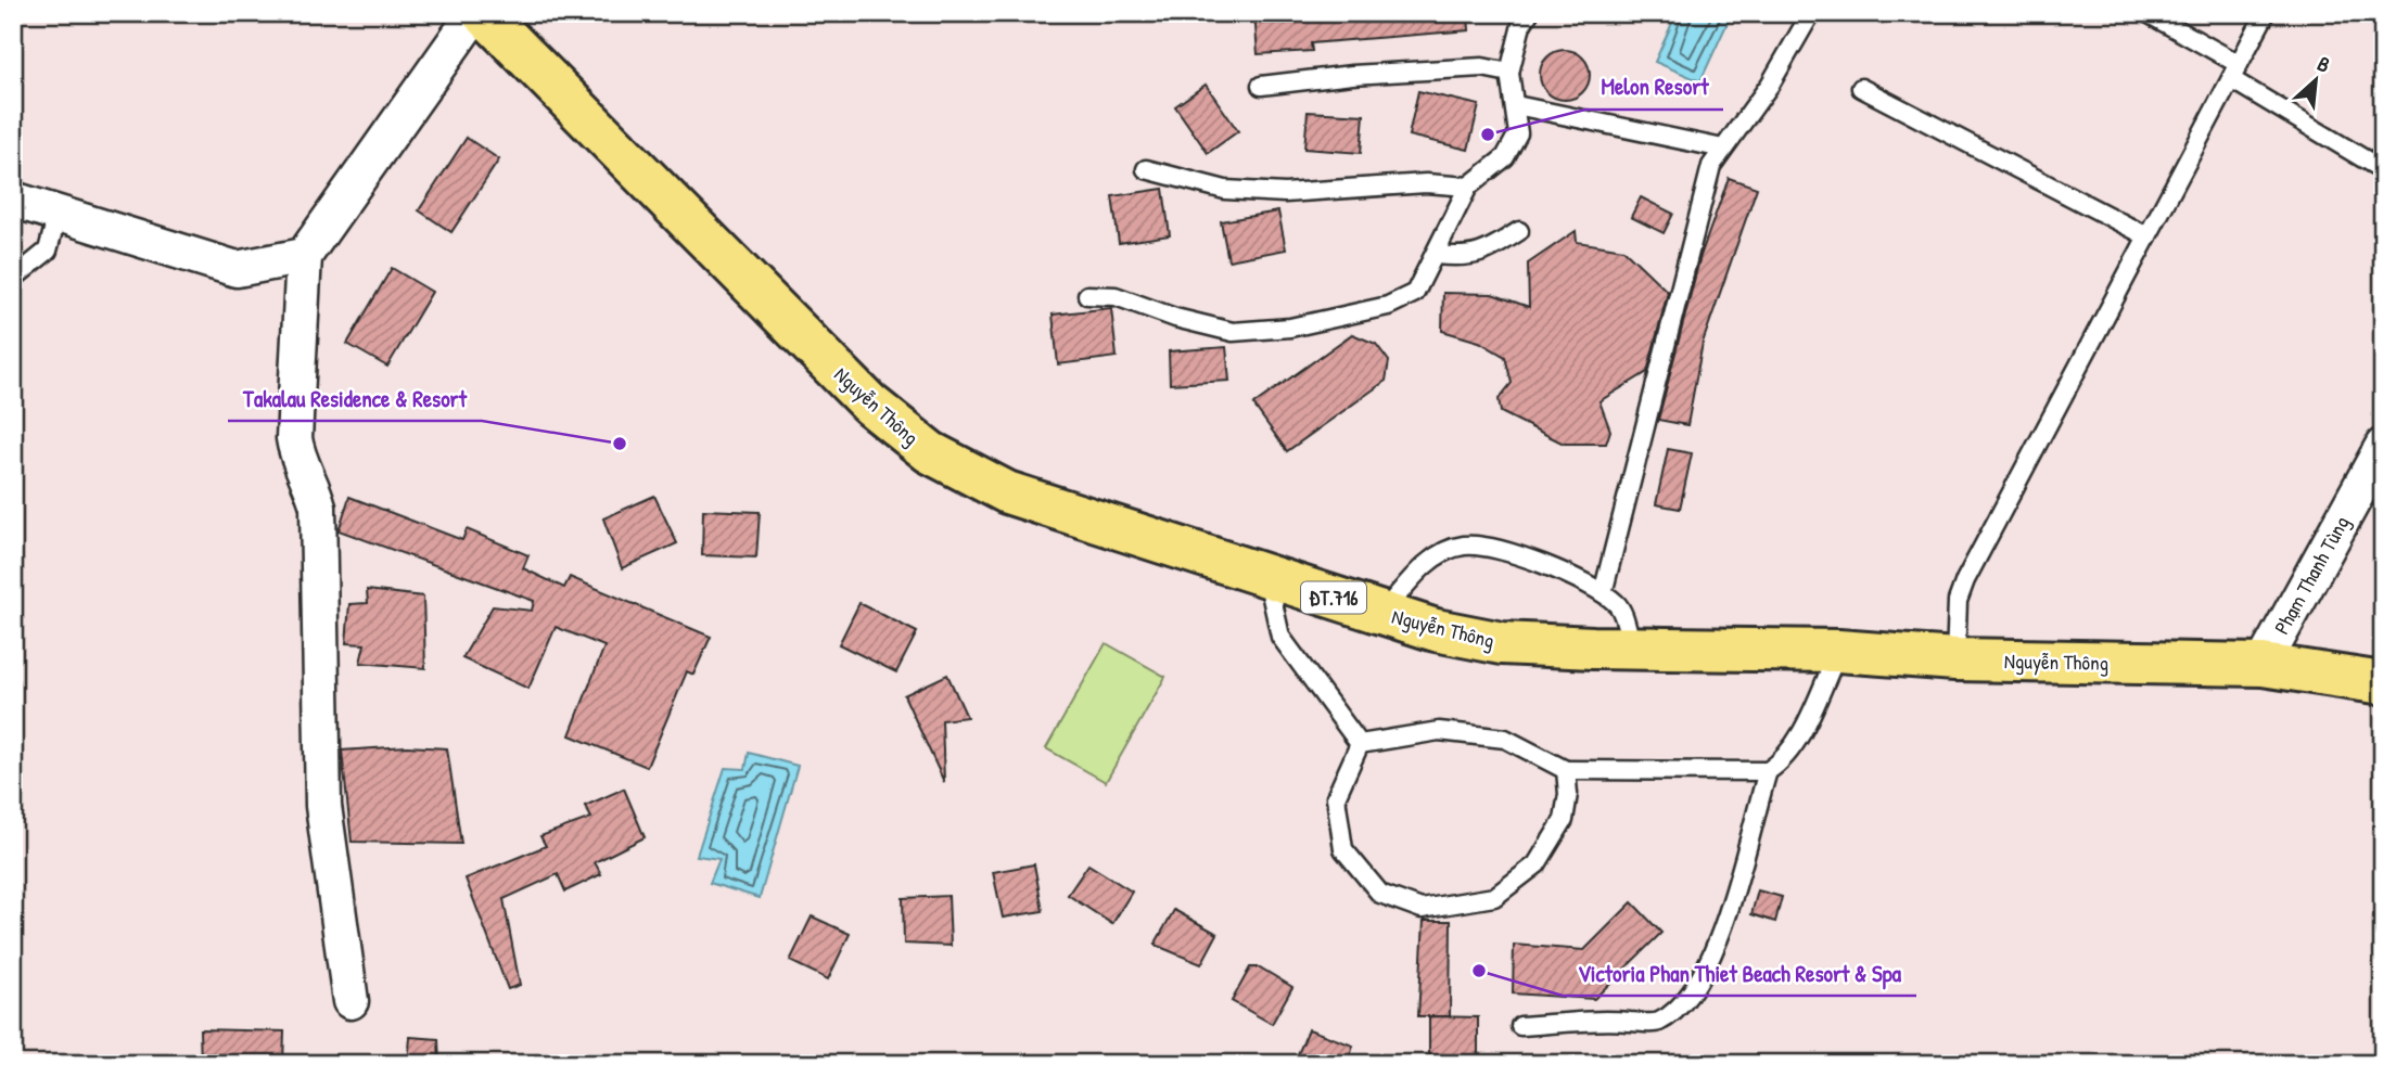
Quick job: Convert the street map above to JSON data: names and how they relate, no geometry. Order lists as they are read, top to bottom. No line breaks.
{"streets":{"main road":["Nguyễn Thông","ĐT.716"],"street":["Phạm Thanh Tùng"]},"crossings":[["Nguyễn Thông","Phạm Thanh Tùng"]],"places":["Melon Resort","Takalau Residence & Resort","Victoria Phan Thiet Beach Resort & Spa"],"north":"top right"}
